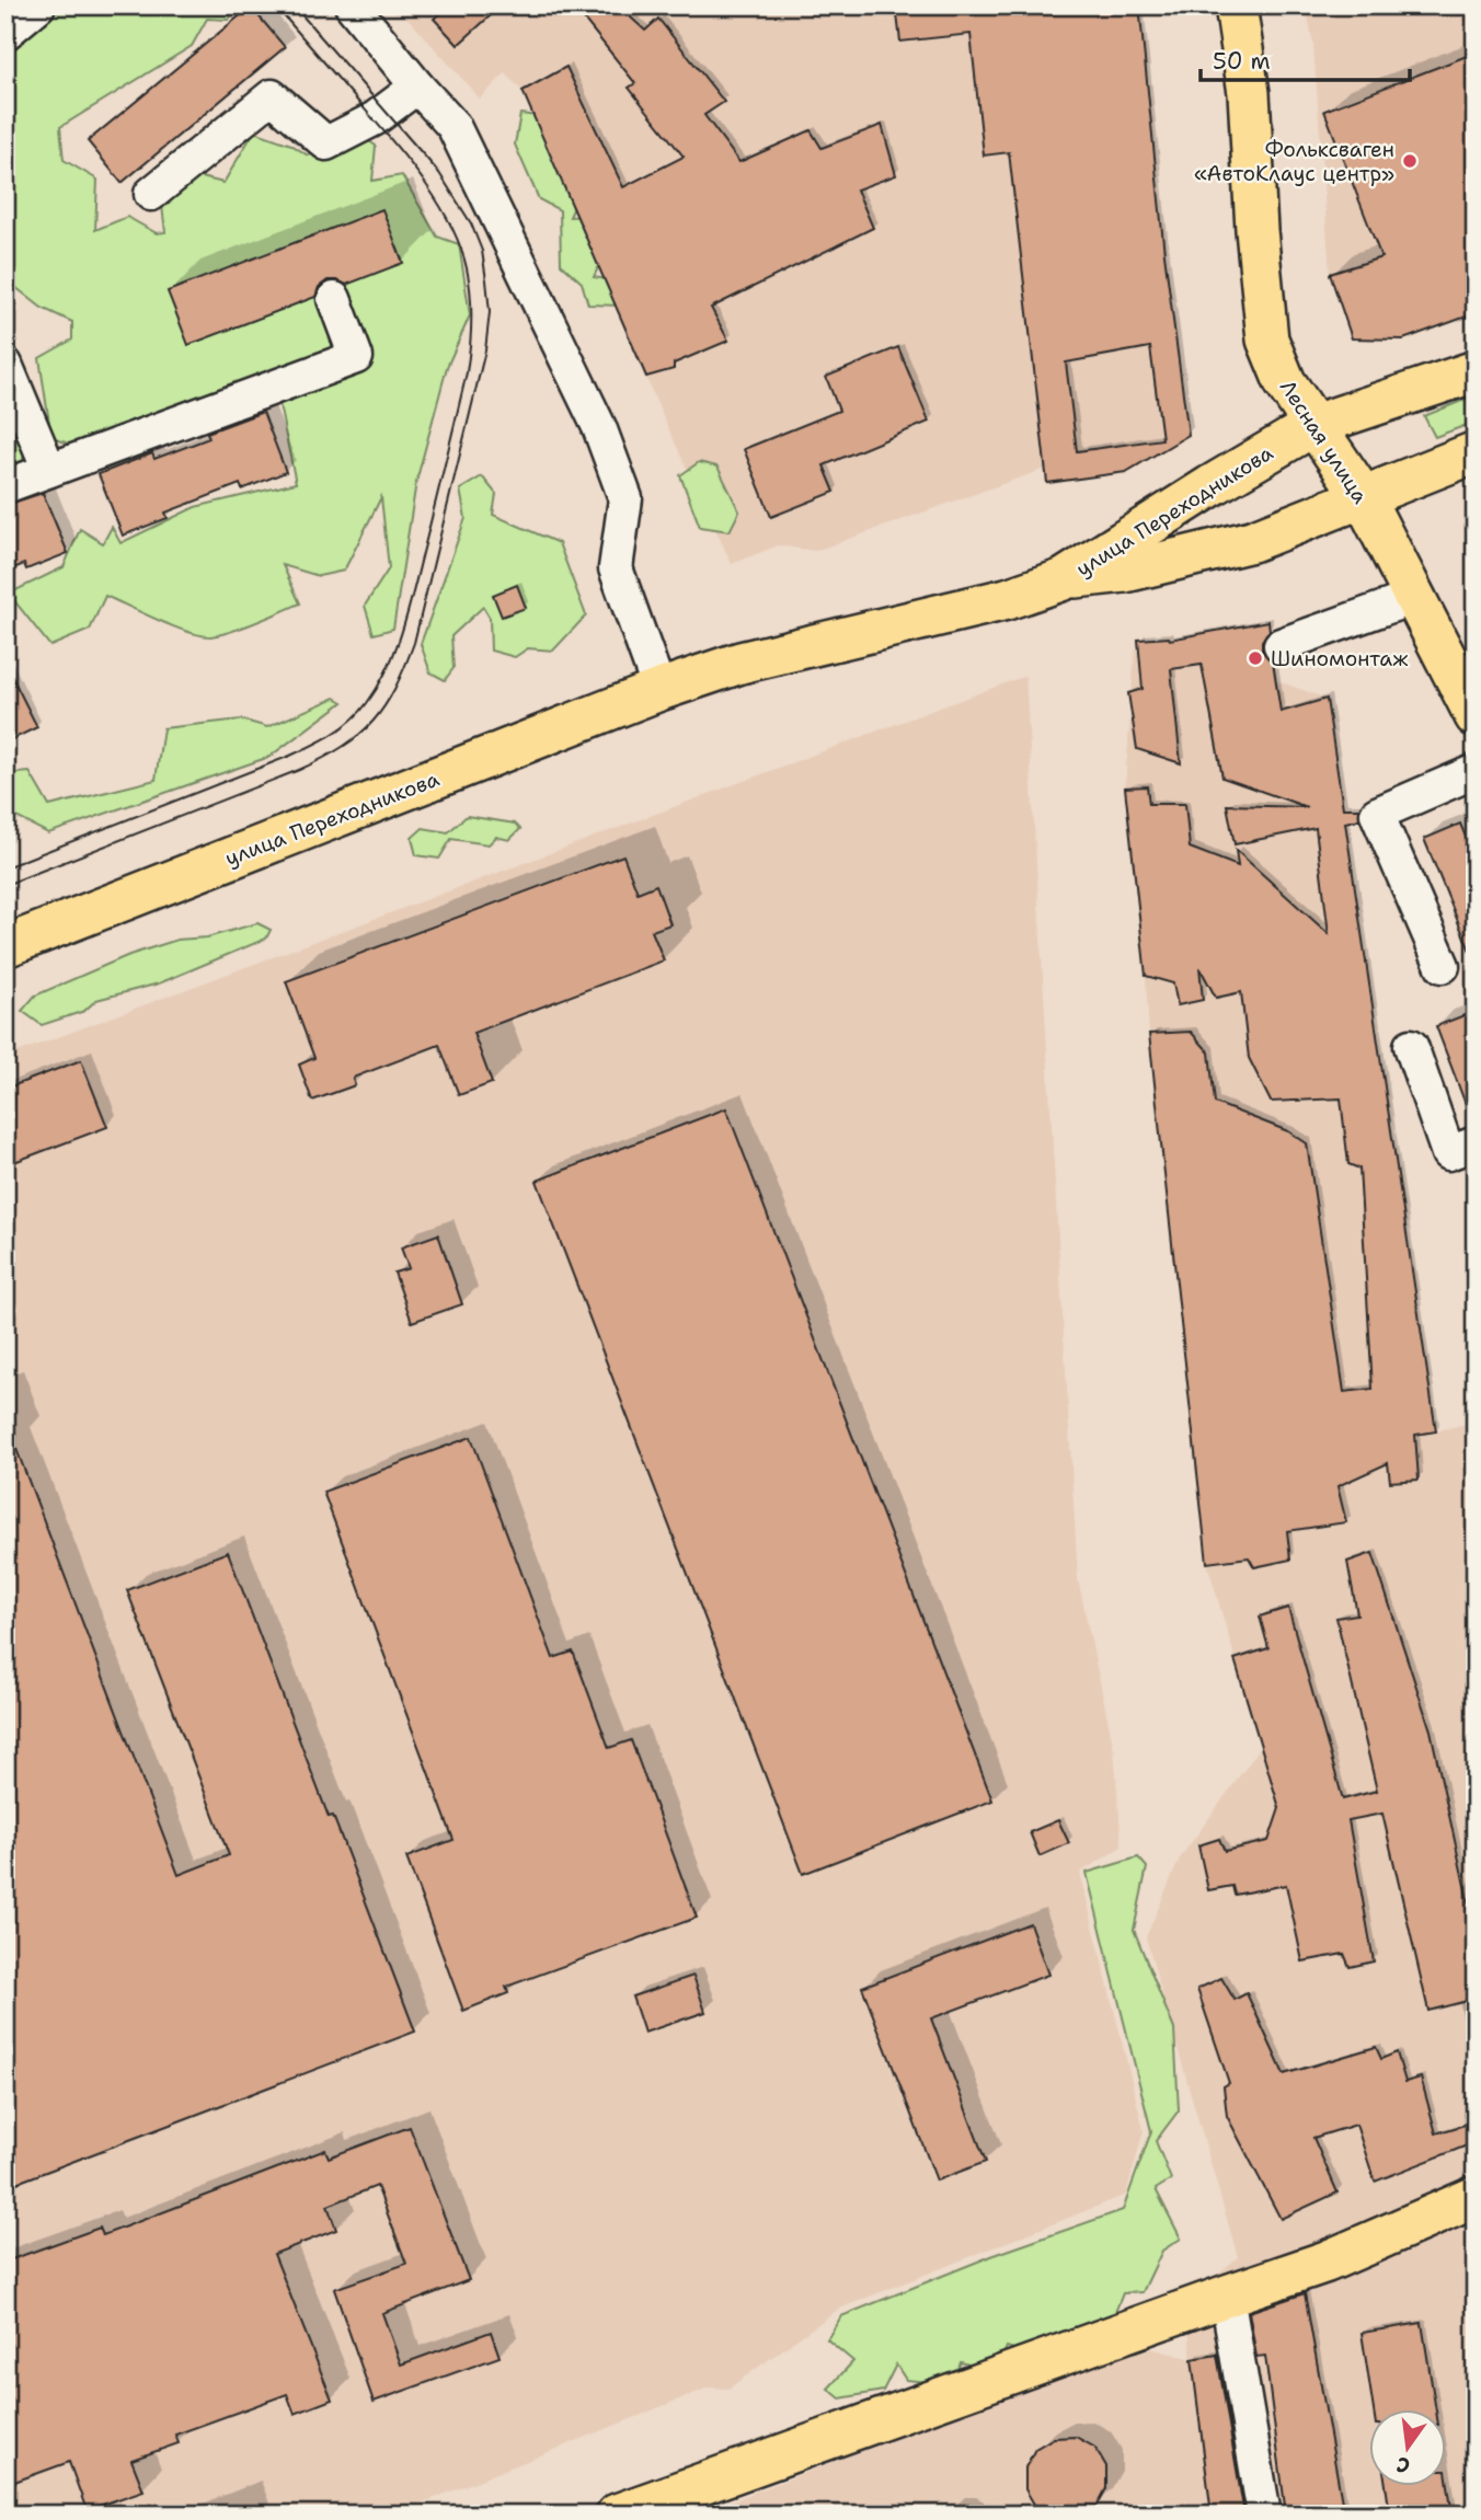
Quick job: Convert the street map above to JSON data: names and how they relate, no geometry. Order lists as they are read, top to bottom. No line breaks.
{"streets":{"main road":["Лесная улица","улица Переходникова"]},"crossings":[["Лесная улица","улица Переходникова"]],"places":["Фольксваген «АвтоКлаус центр»","Шиномонтаж"],"scale_bar":"50 m","north":"bottom"}
